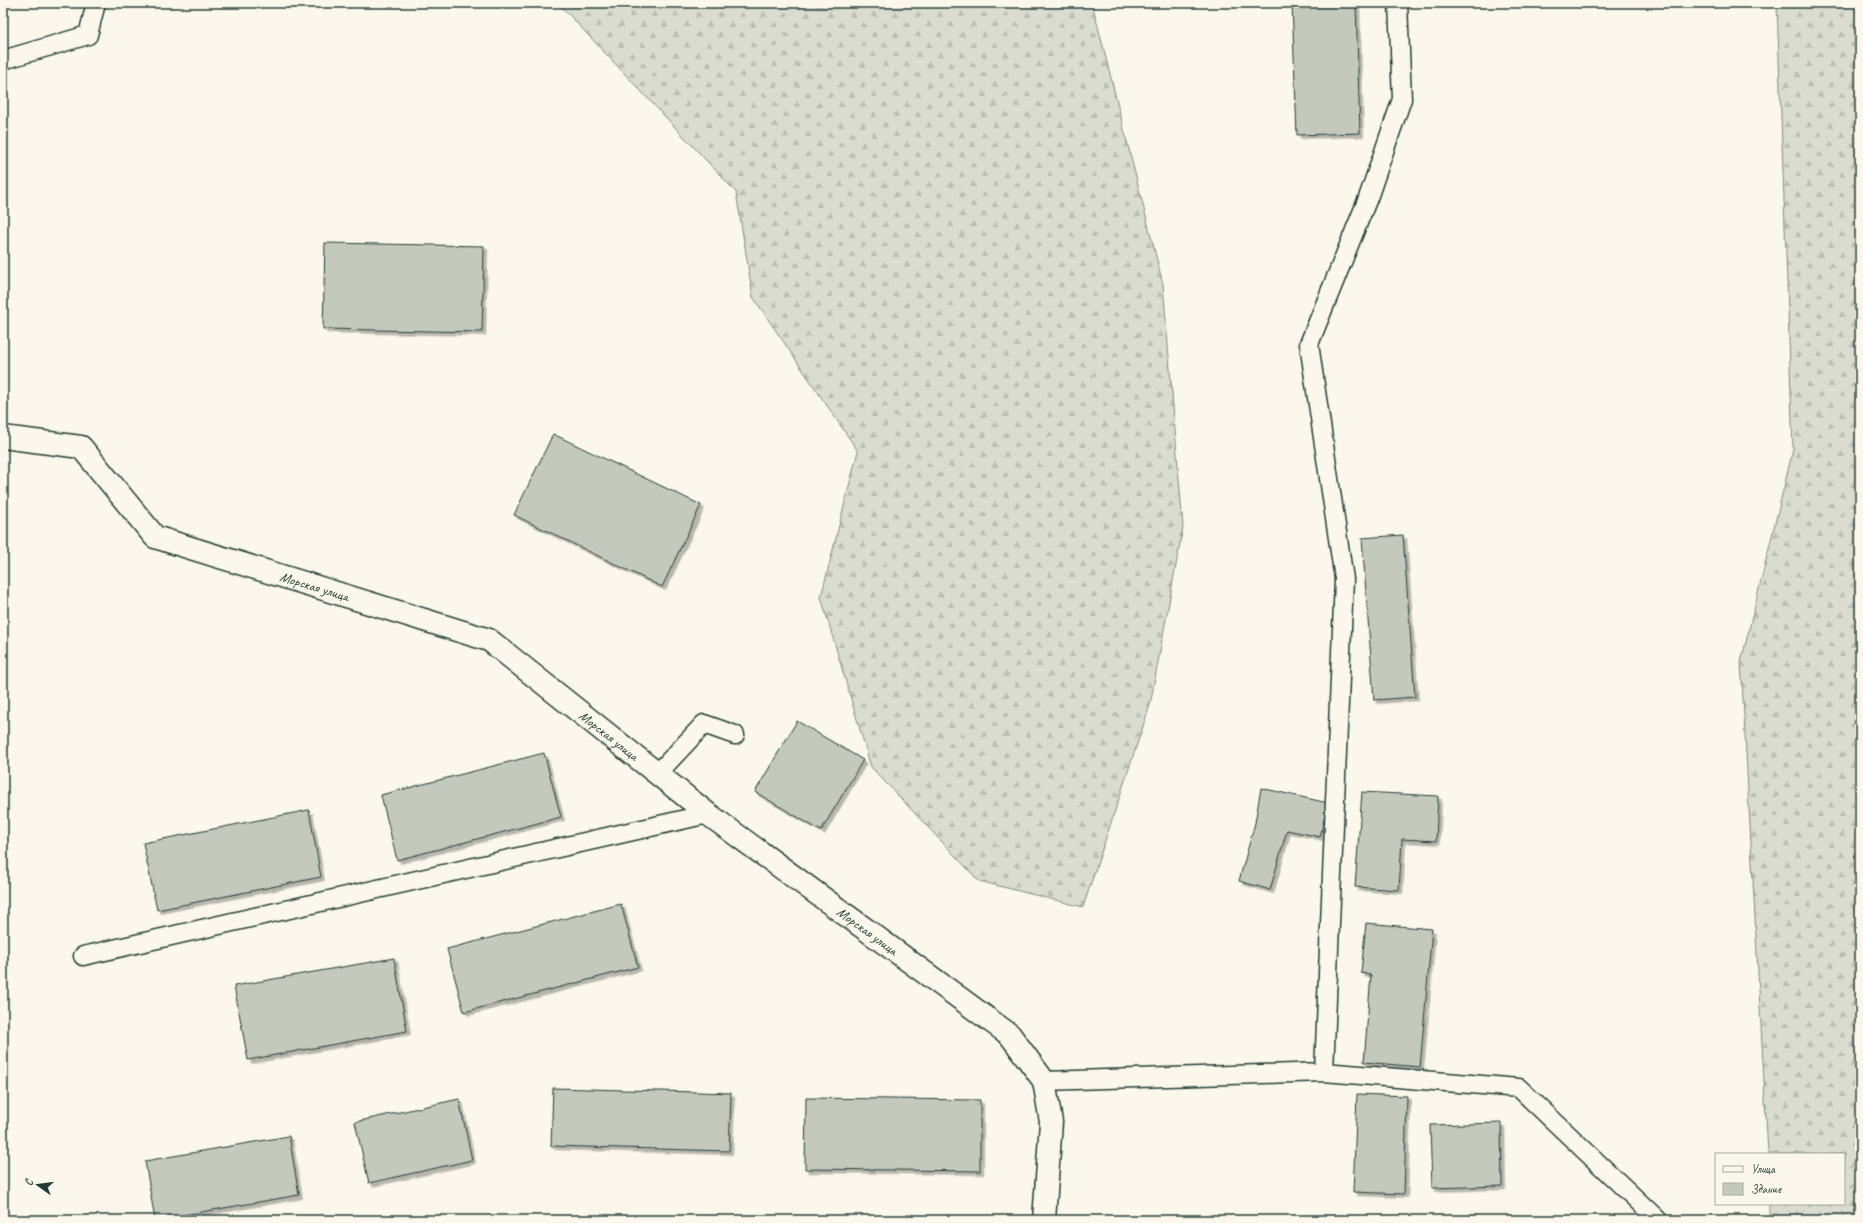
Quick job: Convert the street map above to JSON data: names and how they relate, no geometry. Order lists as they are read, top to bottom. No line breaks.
{"streets":{"street":["Морская улица"]},"legend":["Улица","Здание"],"north":"left"}
